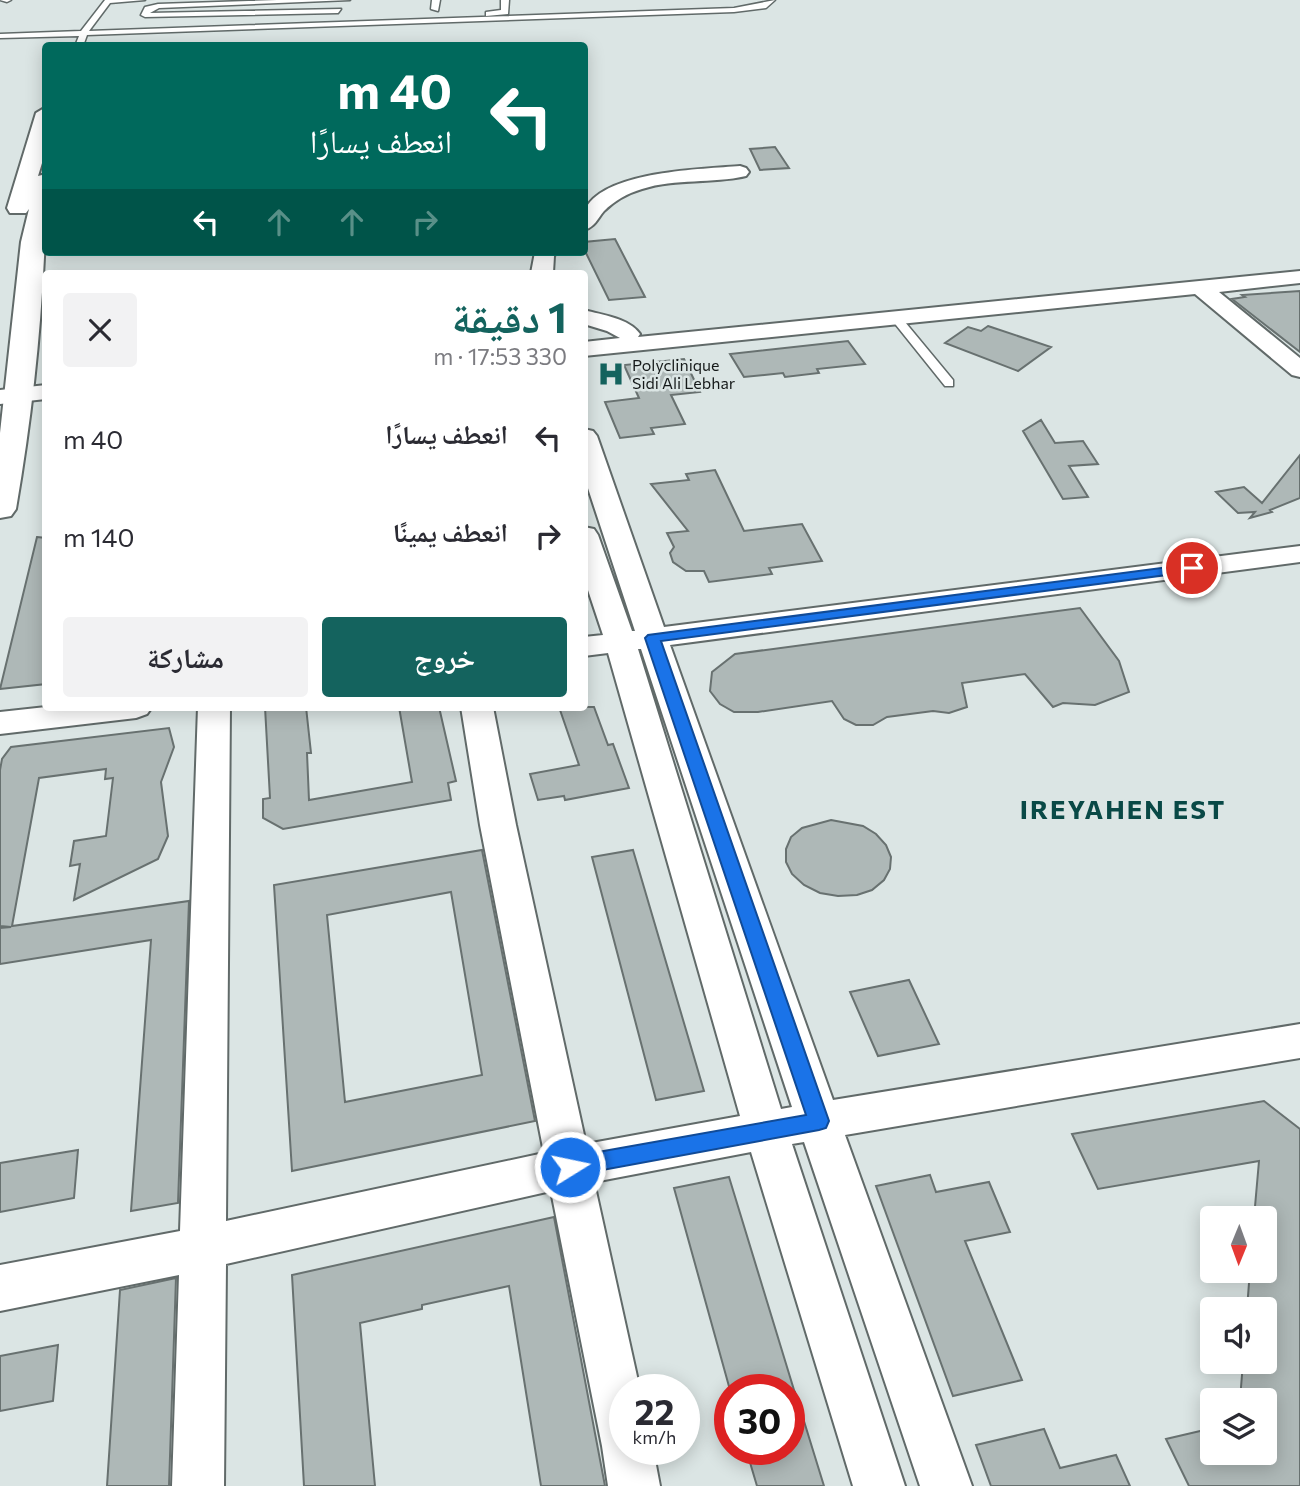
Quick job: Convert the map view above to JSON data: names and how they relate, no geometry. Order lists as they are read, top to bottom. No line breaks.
{"districts":["IREYAHEN EST"],"places":{"hospital":["Polyclinique Sidi Ali Lebhar"]},"north":"bottom","page":{"turn":["40 m","انعطف يسارًا"],"heading":["1 دقيقة","330 m · 17:53"],"list":[{"name":"انعطف يسارًا","value":"40 m"},{"name":"انعطف يمينًا","value":"140 m"}],"buttons":["خروج","مشاركة"],"speed":"22 km/h","limit":"30"}}
